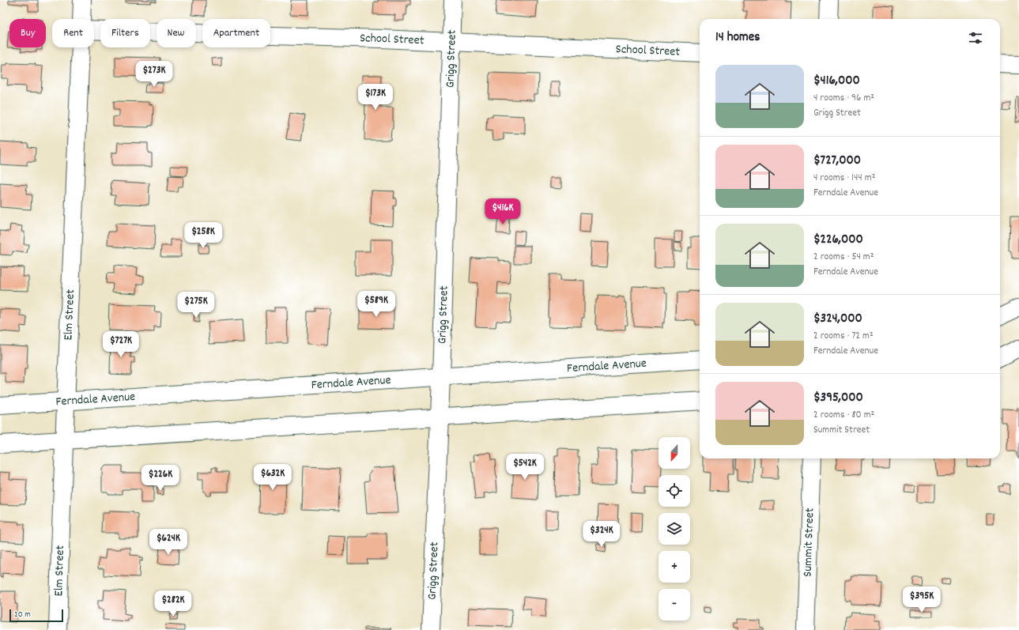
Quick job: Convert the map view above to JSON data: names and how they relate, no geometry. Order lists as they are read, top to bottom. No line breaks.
{"streets":{"street":["School Street","Grigg Street","Elm Street","Ferndale Avenue","Summit Street"]},"crossings":[["School Street","Grigg Street"],["Grigg Street","Ferndale Avenue"],["Elm Street","Ferndale Avenue"]],"scale_bar":"20 m","north":"bottom","page":{"chip":["Buy","Rent","Filters","New","Apartment"],"heading":"14 homes","list":[{"name":"$416,000","note":"4 rooms · 96 m² · Grigg Street"},{"name":"$727,000","note":"4 rooms · 144 m² · Ferndale Avenue"},{"name":"$226,000","note":"2 rooms · 54 m² · Ferndale Avenue"},{"name":"$324,000","note":"2 rooms · 72 m² · Ferndale Avenue"},{"name":"$395,000","note":"2 rooms · 80 m² · Summit Street"}],"price":["$273K","$173K","$416K","$258K","$589K","$275K","$727K","$542K","$632K","$226K","$324K","$624K","$395K","$282K"],"map_buttons":["+","−"],"scale":"20 m"}}
